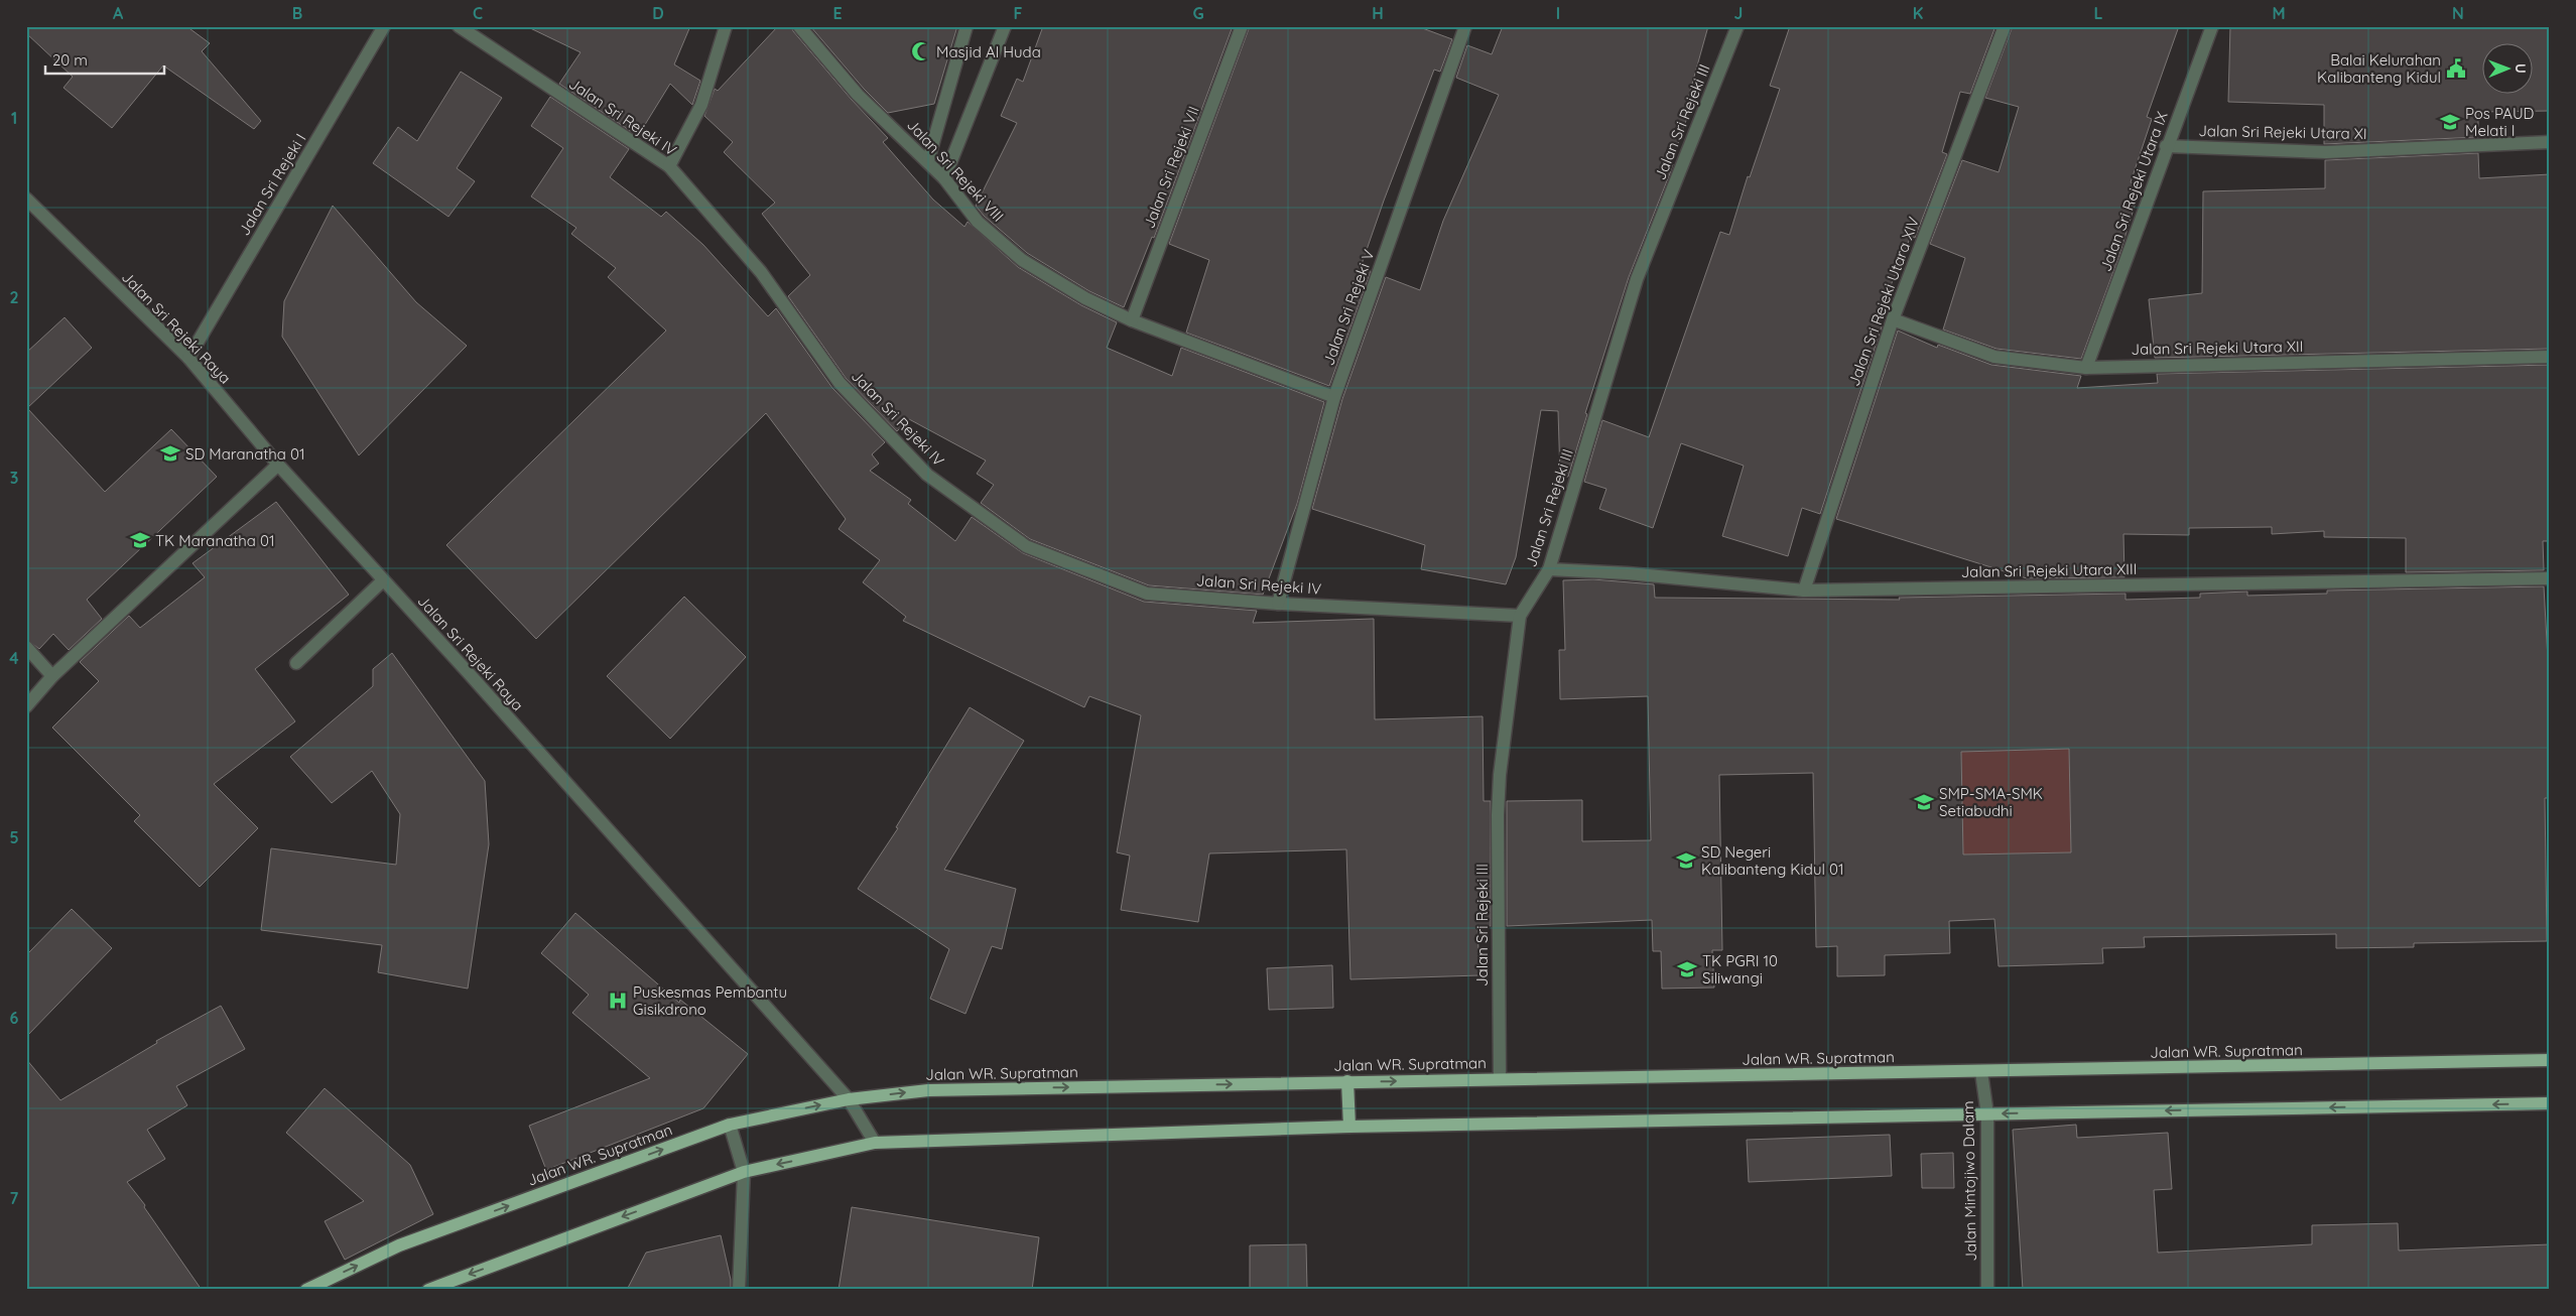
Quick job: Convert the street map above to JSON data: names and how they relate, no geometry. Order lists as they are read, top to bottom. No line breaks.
{"streets":{"main road":["Jalan WR. Supratman"],"street":["Jalan Sri Rejeki IV","Jalan Sri Rejeki III","Jalan Sri Rejeki Utara XI","Jalan Sri Rejeki VII","Jalan Sri Rejeki VIII","Jalan Sri Rejeki I","Jalan Sri Rejeki Utara IX","Jalan Sri Rejeki Utara XIV","Jalan Sri Rejeki V","Jalan Sri Rejeki Raya","Jalan Sri Rejeki Utara XII","Jalan Sri Rejeki Utara XIII","Jalan Mintojiwo Dalam"]},"crossings":[["Jalan Sri Rejeki IV","Jalan Sri Rejeki III"],["Jalan Sri Rejeki IV","Jalan Sri Rejeki V"],["Jalan Sri Rejeki III","Jalan Sri Rejeki Utara XIII"],["Jalan Sri Rejeki III","Jalan WR. Supratman"],["Jalan Sri Rejeki Utara XI","Jalan Sri Rejeki Utara IX"],["Jalan Sri Rejeki VII","Jalan Sri Rejeki VIII"],["Jalan Sri Rejeki VIII","Jalan Sri Rejeki V"],["Jalan Sri Rejeki I","Jalan Sri Rejeki Raya"],["Jalan Sri Rejeki Utara IX","Jalan Sri Rejeki Utara XII"],["Jalan Sri Rejeki Utara XIV","Jalan Sri Rejeki Utara XII"],["Jalan Sri Rejeki Utara XIV","Jalan Sri Rejeki Utara XIII"],["Jalan Sri Rejeki Raya","Jalan WR. Supratman"],["Jalan WR. Supratman","Jalan Mintojiwo Dalam"]],"places":{"mosque":["Masjid Al Huda"],"public building":["Balai Kelurahan Kalibanteng Kidul"],"school or university":["Pos PAUD Melati I","SD Maranatha 01","TK Maranatha 01","SMP-SMA-SMK Setiabudhi","SD Negeri Kalibanteng Kidul 01","TK PGRI 10 Siliwangi"],"hospital":["Puskesmas Pembantu Gisikdrono"]},"scale_bar":"20 m","north":"right","grid":{"columns":["A","B","C","D","E","F","G","H","I","J","K","L","M","N"],"rows":["1","2","3","4","5","6","7"]}}
